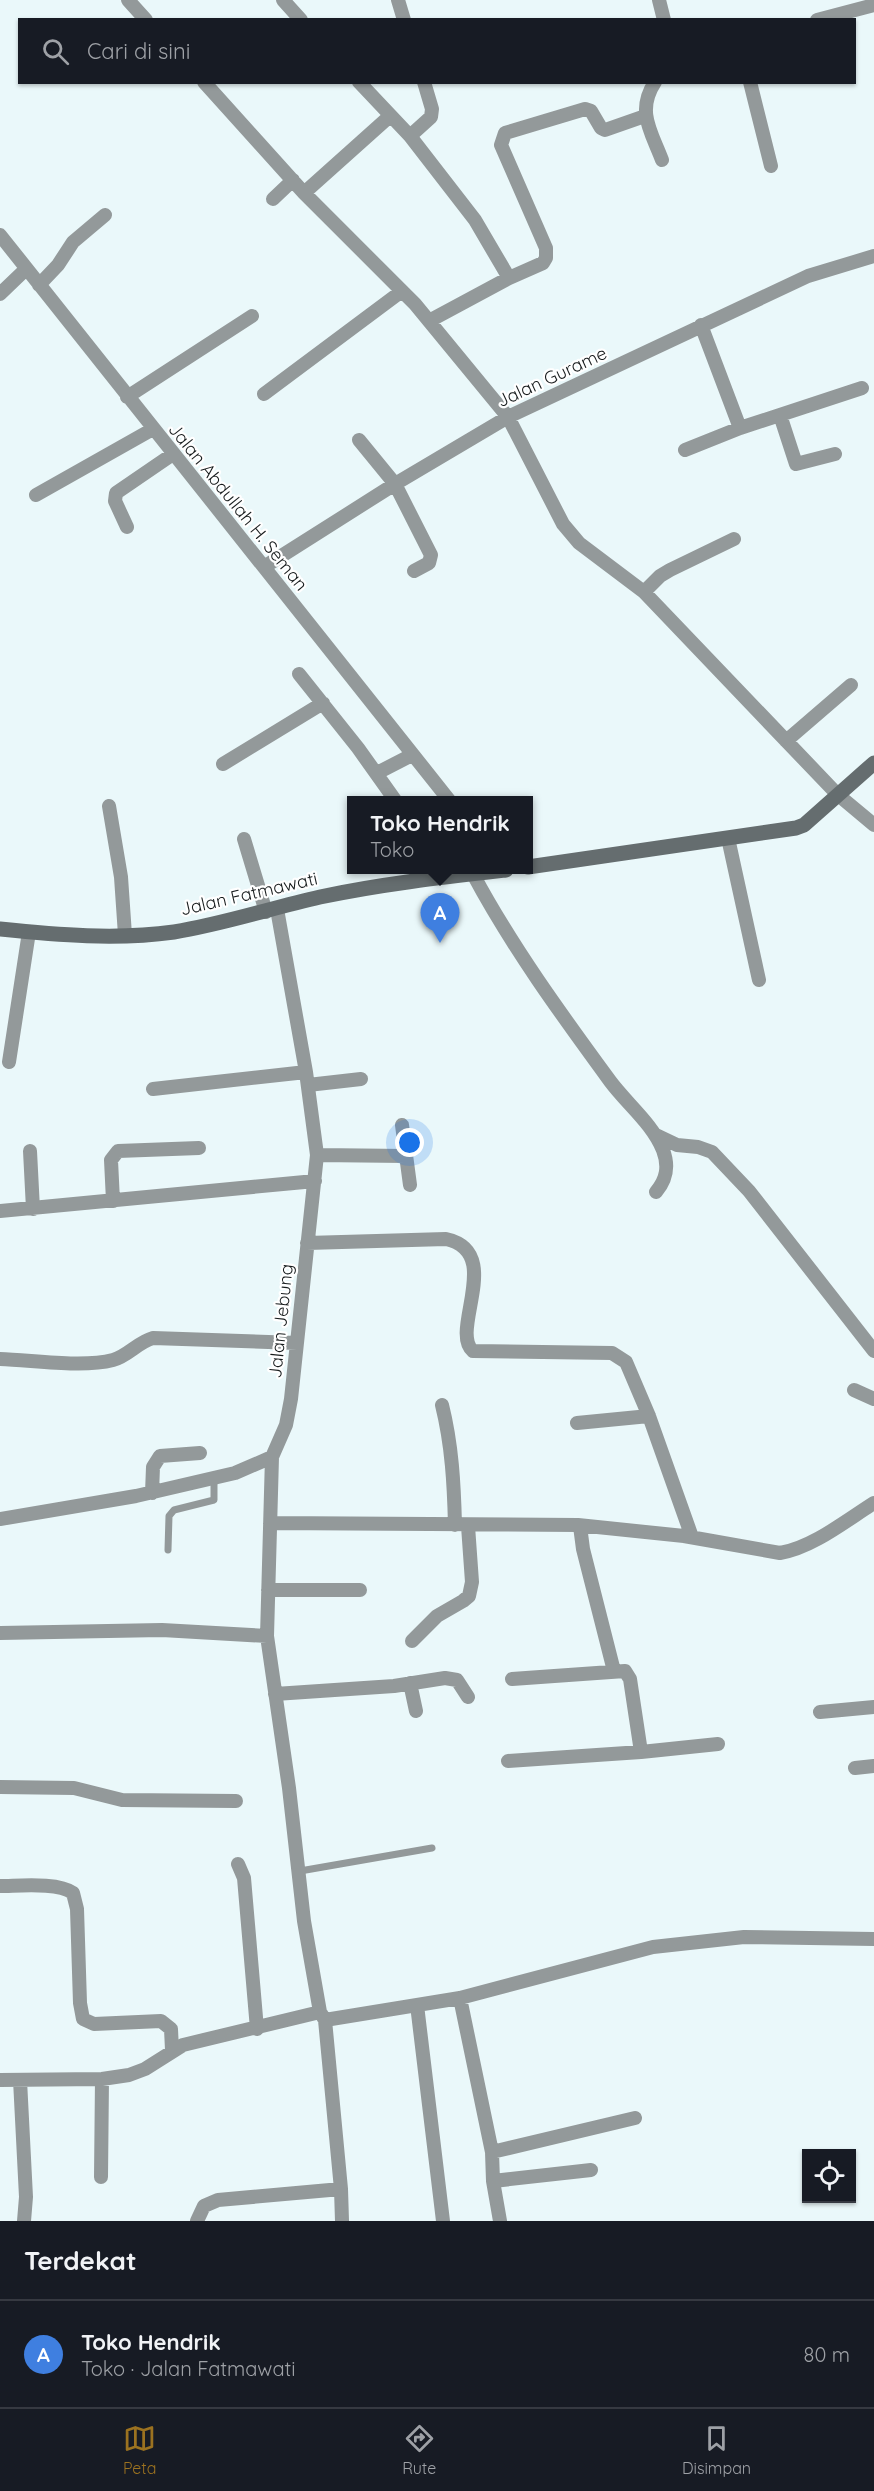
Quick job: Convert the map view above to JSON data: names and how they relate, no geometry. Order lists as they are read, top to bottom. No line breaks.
{"streets":{"street":["Jalan Gurame","Jalan Abdullah H. Seman","Jalan Fatmawati","Jalan Jebung"]},"crossings":[["Jalan Gurame","Jalan Abdullah H. Seman"],["Jalan Fatmawati","Jalan Jebung"]],"page":{"search":"Cari di sini","popup":["Toko Hendrik","Toko"],"pins":"A","heading":"Terdekat","list":[{"mark":"A","name":"Toko Hendrik","note":"Toko · Jalan Fatmawati","value":"80 m"}],"nav":["Peta","Rute","Disimpan"]}}
